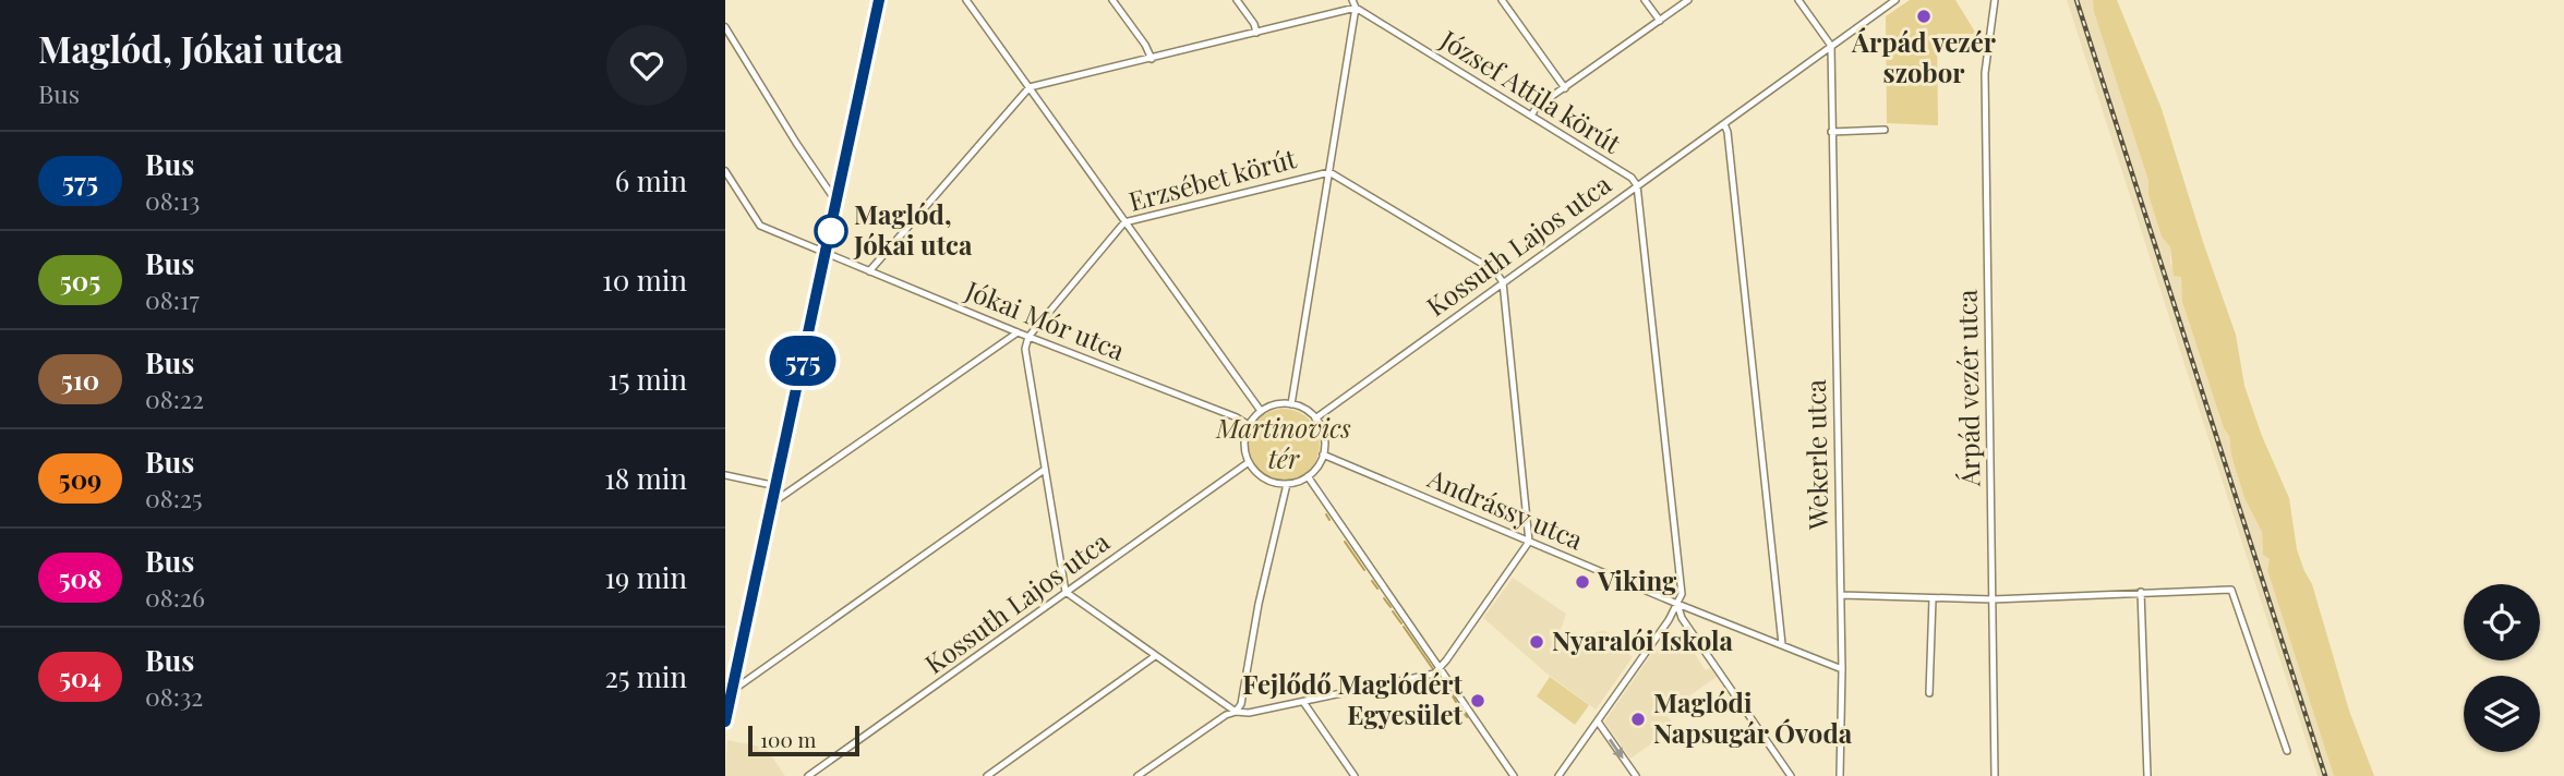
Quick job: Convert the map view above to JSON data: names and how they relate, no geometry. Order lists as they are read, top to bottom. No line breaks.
{"streets":{"street":["József Attila körút","Erzsébet körút","Kossuth Lajos utca","Jókai Mór utca","Árpád vezér utca","Wekerle utca","Andrássy utca"]},"crossings":[["József Attila körút","Kossuth Lajos utca"],["József Attila körút","Andrássy utca"],["Erzsébet körút","Kossuth Lajos utca"],["Erzsébet körút","Jókai Mór utca"],["Kossuth Lajos utca","Jókai Mór utca"],["Kossuth Lajos utca","Wekerle utca"],["Kossuth Lajos utca","Andrássy utca"],["Jókai Mór utca","Andrássy utca"],["Wekerle utca","Andrássy utca"]],"parks":["Martinovics tér"],"places":["Árpád vezér szobor","Maglód, Jókai utca","Viking","Nyaralói Iskola","Fejlődő Maglódért Egyesület","Maglódi Napsugár Óvoda"],"lines":["bus line 575"],"scale_bar":"100 m","page":{"heading":["Maglód, Jókai utca","Bus"],"on_map":"575","list":[{"mark":"575","name":"Bus","note":"08:13","value":"6 min"},{"mark":"505","name":"Bus","note":"08:17","value":"10 min"},{"mark":"510","name":"Bus","note":"08:22","value":"15 min"},{"mark":"509","name":"Bus","note":"08:25","value":"18 min"},{"mark":"508","name":"Bus","note":"08:26","value":"19 min"},{"mark":"504","name":"Bus","note":"08:32","value":"25 min"}],"scale":"100 m"}}
